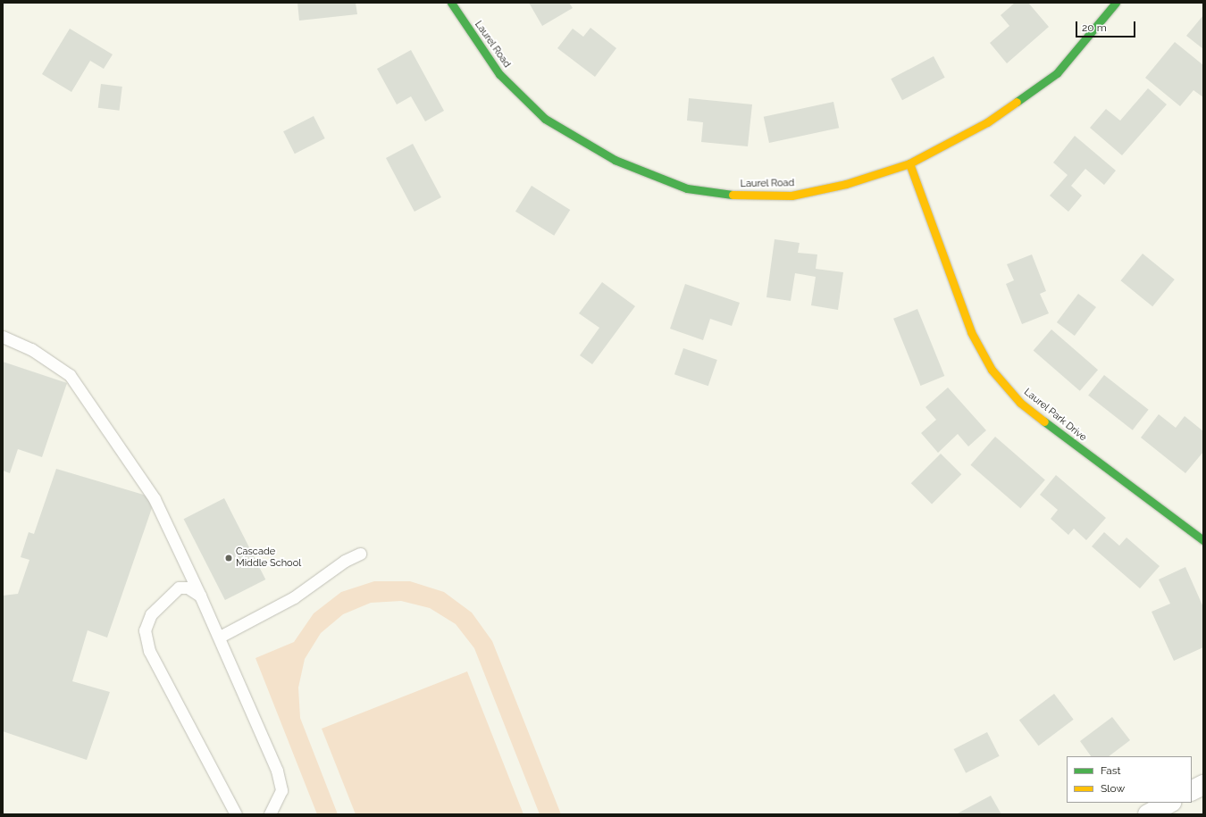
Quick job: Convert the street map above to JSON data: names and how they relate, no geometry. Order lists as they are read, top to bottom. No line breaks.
{"streets":{"street":["Laurel Road","Laurel Park Drive"]},"crossings":[["Laurel Road","Laurel Park Drive"]],"places":["Cascade Middle School"],"legend":["Fast","Slow"],"scale_bar":"20 m"}
